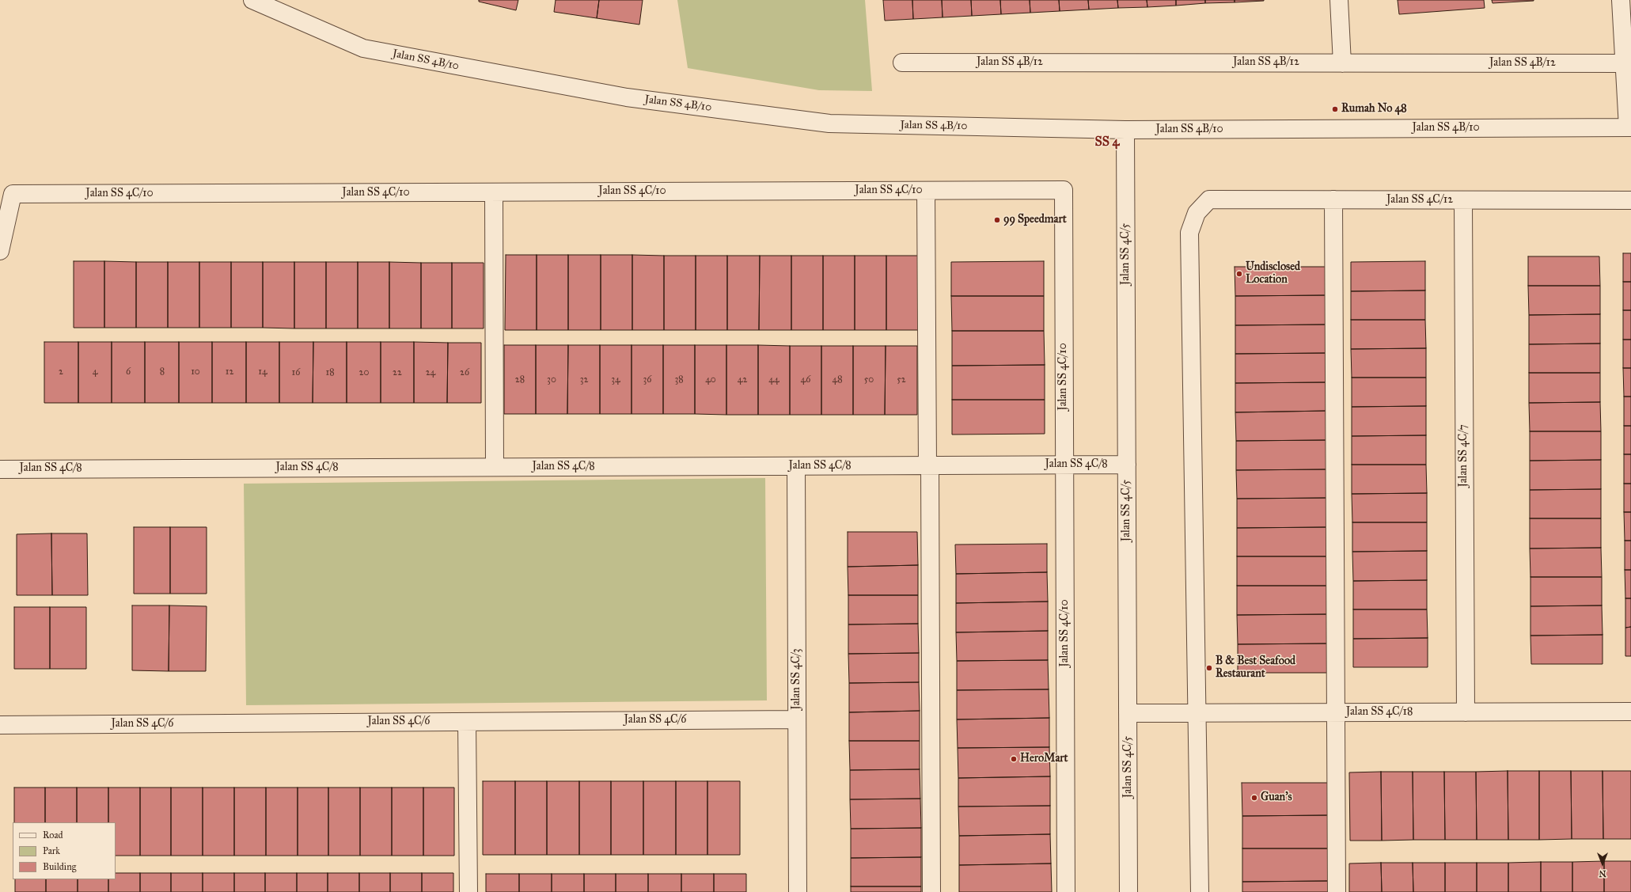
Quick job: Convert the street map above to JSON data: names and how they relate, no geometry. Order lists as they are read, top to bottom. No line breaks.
{"streets":{"street":["Jalan SS 4B/10","Jalan SS 4B/12","Jalan SS 4C/10","Jalan SS 4C/12","Jalan SS 4C/5","Jalan SS 4C/7","Jalan SS 4C/8","Jalan SS 4C/3","Jalan SS 4C/18","Jalan SS 4C/6"]},"crossings":[["Jalan SS 4B/10","Jalan SS 4C/5"],["Jalan SS 4C/10","Jalan SS 4C/8"],["Jalan SS 4C/12","Jalan SS 4C/7"],["Jalan SS 4C/12","Jalan SS 4C/18"],["Jalan SS 4C/5","Jalan SS 4C/8"],["Jalan SS 4C/5","Jalan SS 4C/18"],["Jalan SS 4C/7","Jalan SS 4C/18"],["Jalan SS 4C/8","Jalan SS 4C/3"],["Jalan SS 4C/3","Jalan SS 4C/6"]],"districts":["SS 4"],"places":["Rumah No 48","99 Speedmart","Undisclosed Location","B & Best Seafood Restaurant","HeroMart","Guan's"],"house_numbers":["2","4","6","8","10","12","14","16","18","20","22","24","26","28","30","32","34","36","38","40","42","44","46","48","50","52"],"legend":["Road","Park","Building"],"north":"bottom"}
